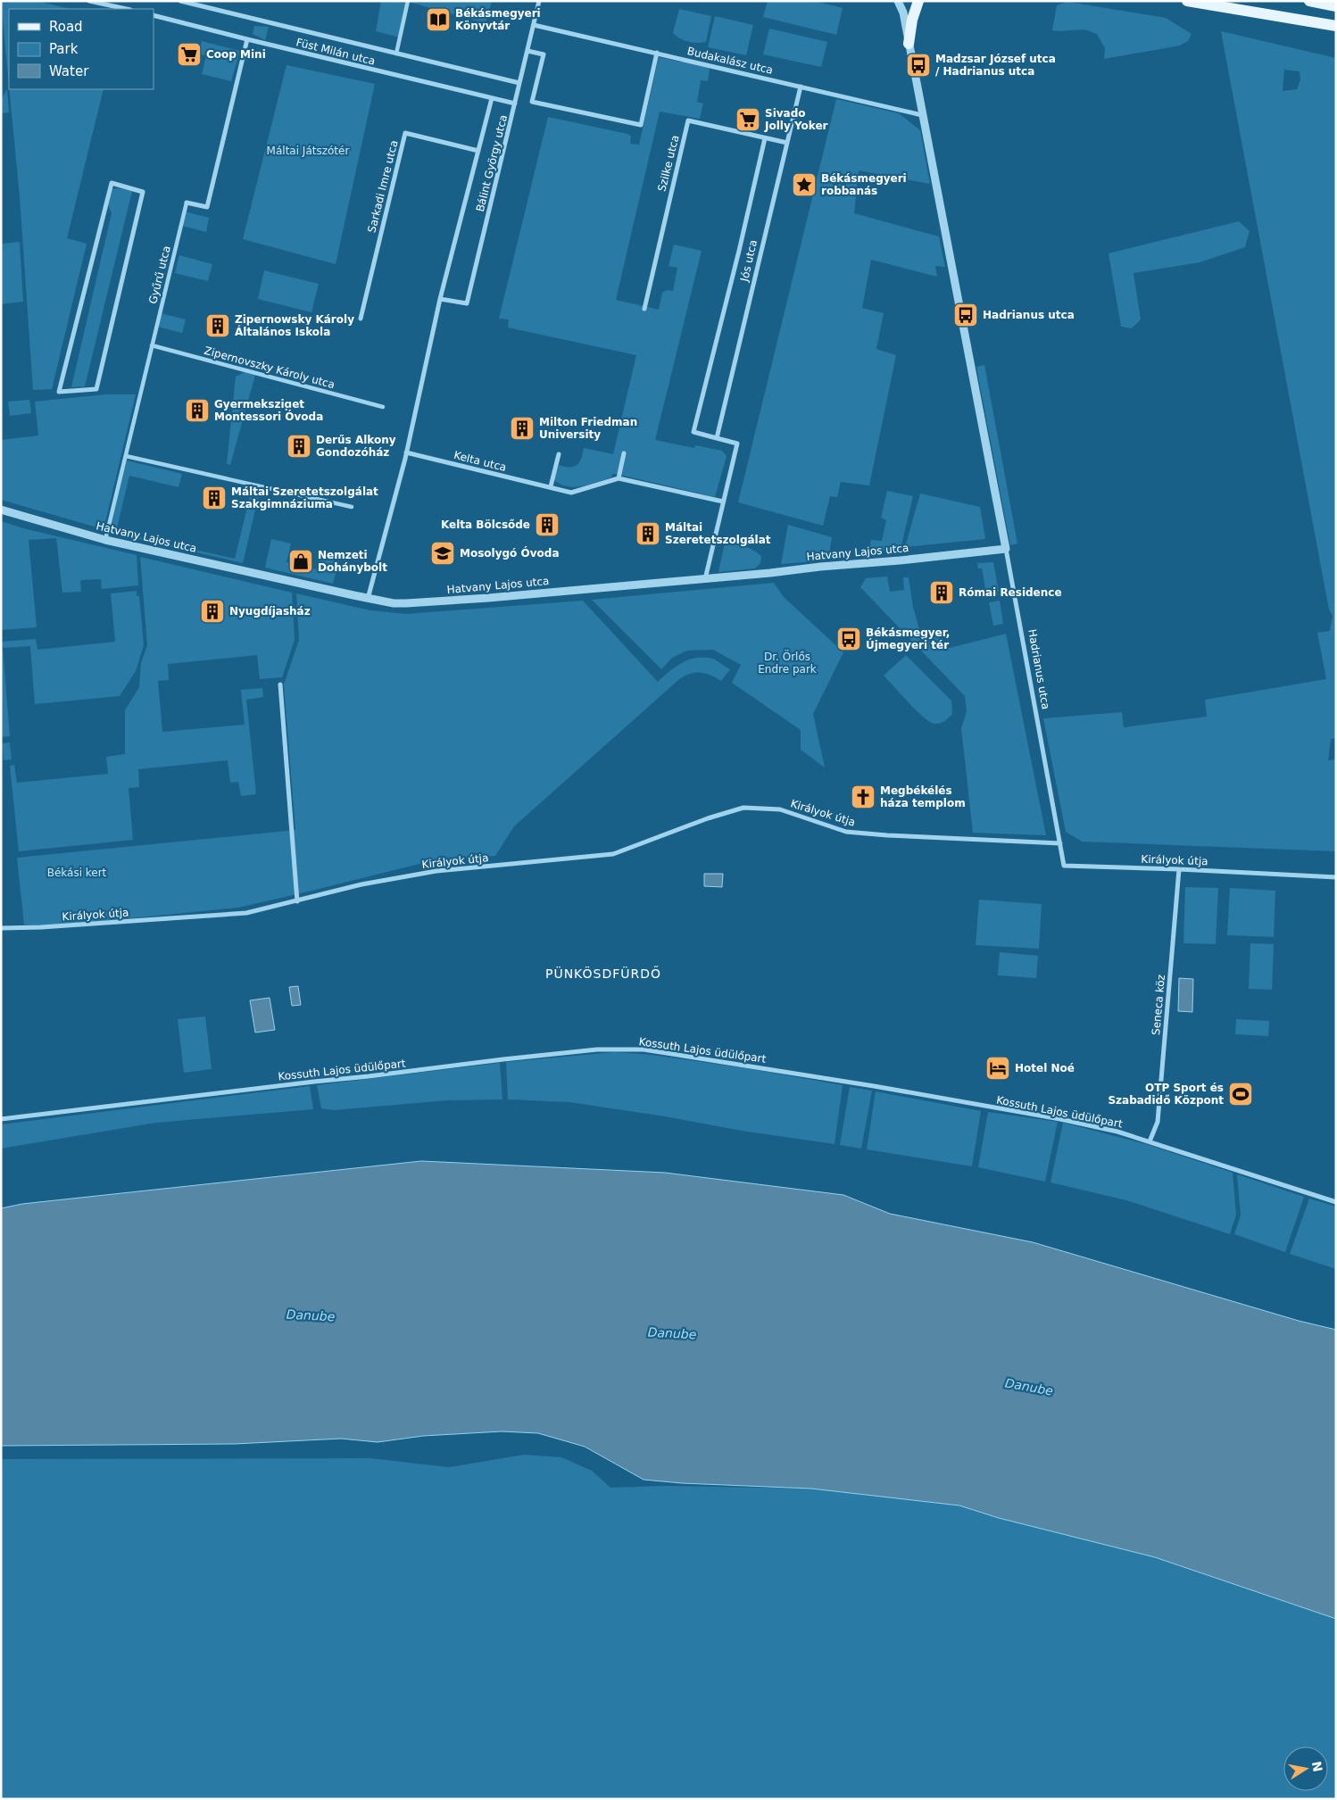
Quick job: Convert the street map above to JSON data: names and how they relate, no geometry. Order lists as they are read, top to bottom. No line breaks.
{"streets":{"street":["Füst Milán utca","Budakalász utca","Bálint György utca","Szilke utca","Sarkadi Imre utca","Jós utca","Gyűrű utca","Zipernovszky Károly utca","Kelta utca","Hatvany Lajos utca","Hadrianus utca","Királyok útja","Seneca köz","Kossuth Lajos üdülőpart"]},"crossings":[["Füst Milán utca","Bálint György utca"],["Füst Milán utca","Gyűrű utca"],["Budakalász utca","Bálint György utca"],["Budakalász utca","Jós utca"],["Budakalász utca","Hadrianus utca"],["Bálint György utca","Sarkadi Imre utca"],["Bálint György utca","Kelta utca"],["Bálint György utca","Hatvany Lajos utca"],["Szilke utca","Jós utca"],["Jós utca","Kelta utca"],["Jós utca","Hatvany Lajos utca"],["Gyűrű utca","Zipernovszky Károly utca"],["Gyűrű utca","Hatvany Lajos utca"],["Hatvany Lajos utca","Hadrianus utca"],["Hadrianus utca","Királyok útja"],["Királyok útja","Seneca köz"],["Seneca köz","Kossuth Lajos üdülőpart"]],"districts":["PÜNKÖSDFÜRDŐ"],"water":["Danube"],"parks":["Máltai Játszótér","Dr. Örlős Endre park","Békási kert"],"places":{"library":["Békásmegyeri Könyvtár"],"supermarket":["Coop Mini","Sivado Jolly Yoker"],"bus stop":["Madzsar József utca / Hadrianus utca","Hadrianus utca","Békásmegyer, Újmegyeri tér"],"place":["Békásmegyeri robbanás"],"building":["Zipernowsky Károly Általános Iskola","Gyermeksziget Montessori Óvoda","Milton Friedman University","Derűs Alkony Gondozóház","Máltai Szeretetszolgálat Szakgimnáziuma","Kelta Bölcsőde","Máltai Szeretetszolgálat","Római Residence","Nyugdíjasház"],"school or university":["Mosolygó Óvoda"],"shop":["Nemzeti Dohánybolt"],"church":["Megbékélés háza templom"],"hotel":["Hotel Noé"],"sports":["OTP Sport és Szabadidő Központ"]},"legend":["Road","Park","Water"],"north":"right"}
